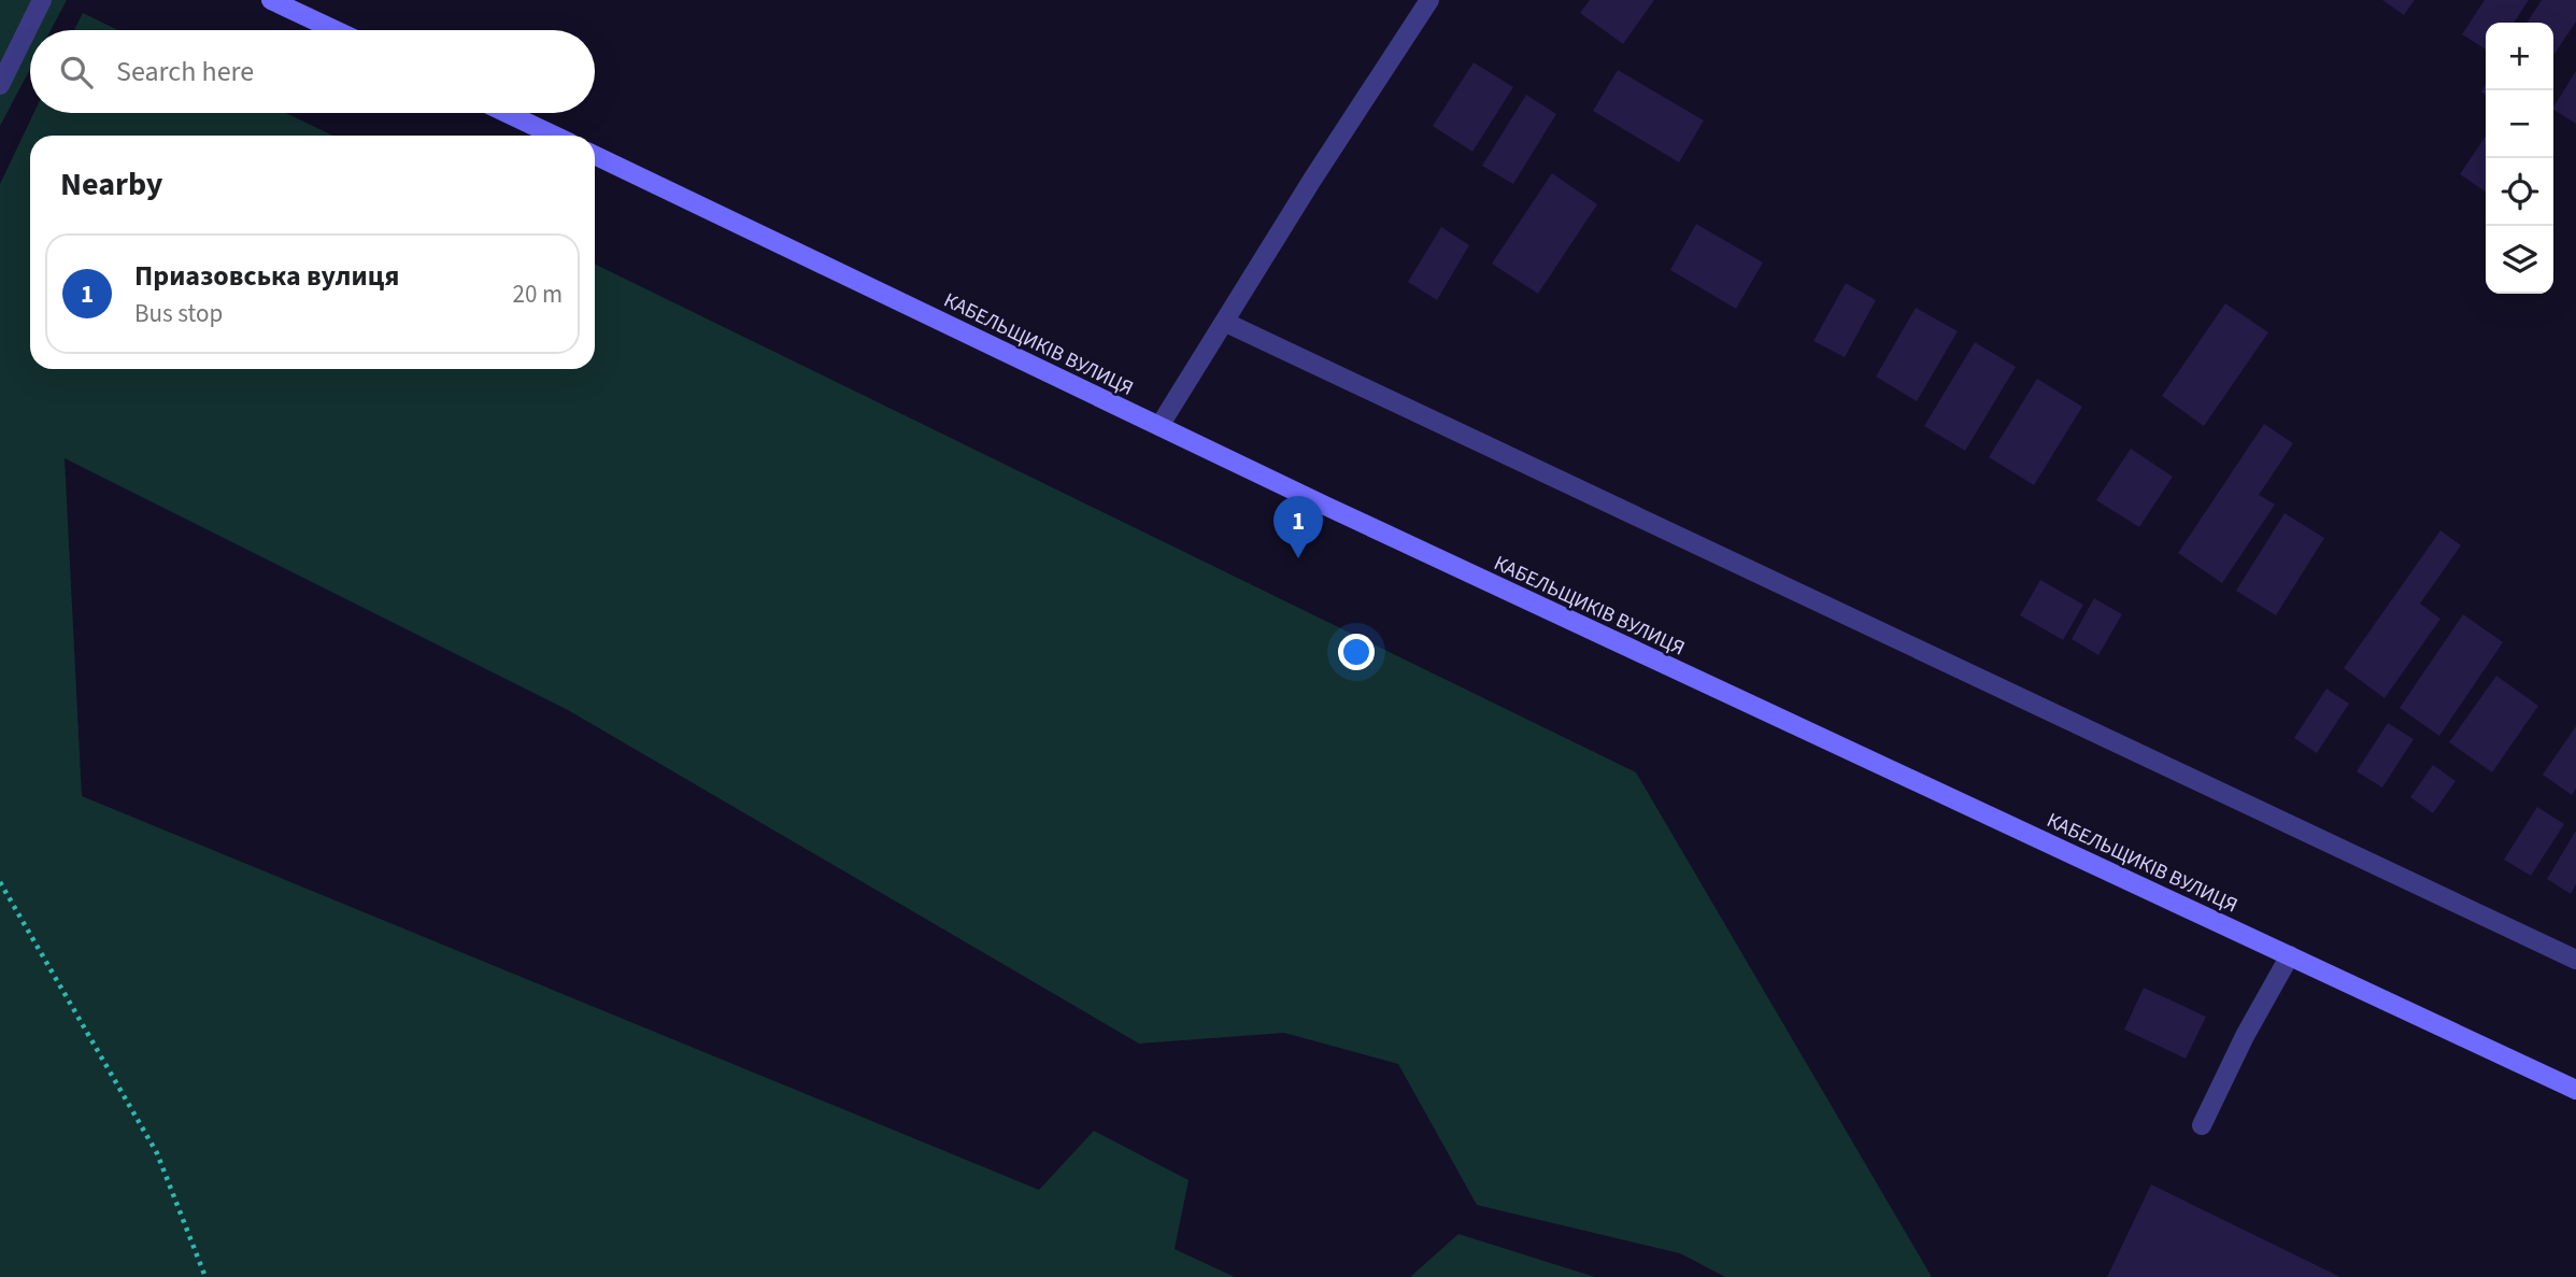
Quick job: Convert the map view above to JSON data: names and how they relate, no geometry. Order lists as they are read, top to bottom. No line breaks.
{"streets":{"street":["КАБЕЛЬЩИКІВ ВУЛИЦЯ"]},"page":{"map_buttons":["+","−"],"search":"Search here","heading":"Nearby","list":[{"mark":"1","name":"Приазовська вулиця","note":"Bus stop","value":"20 m"}],"pins":"1"}}
